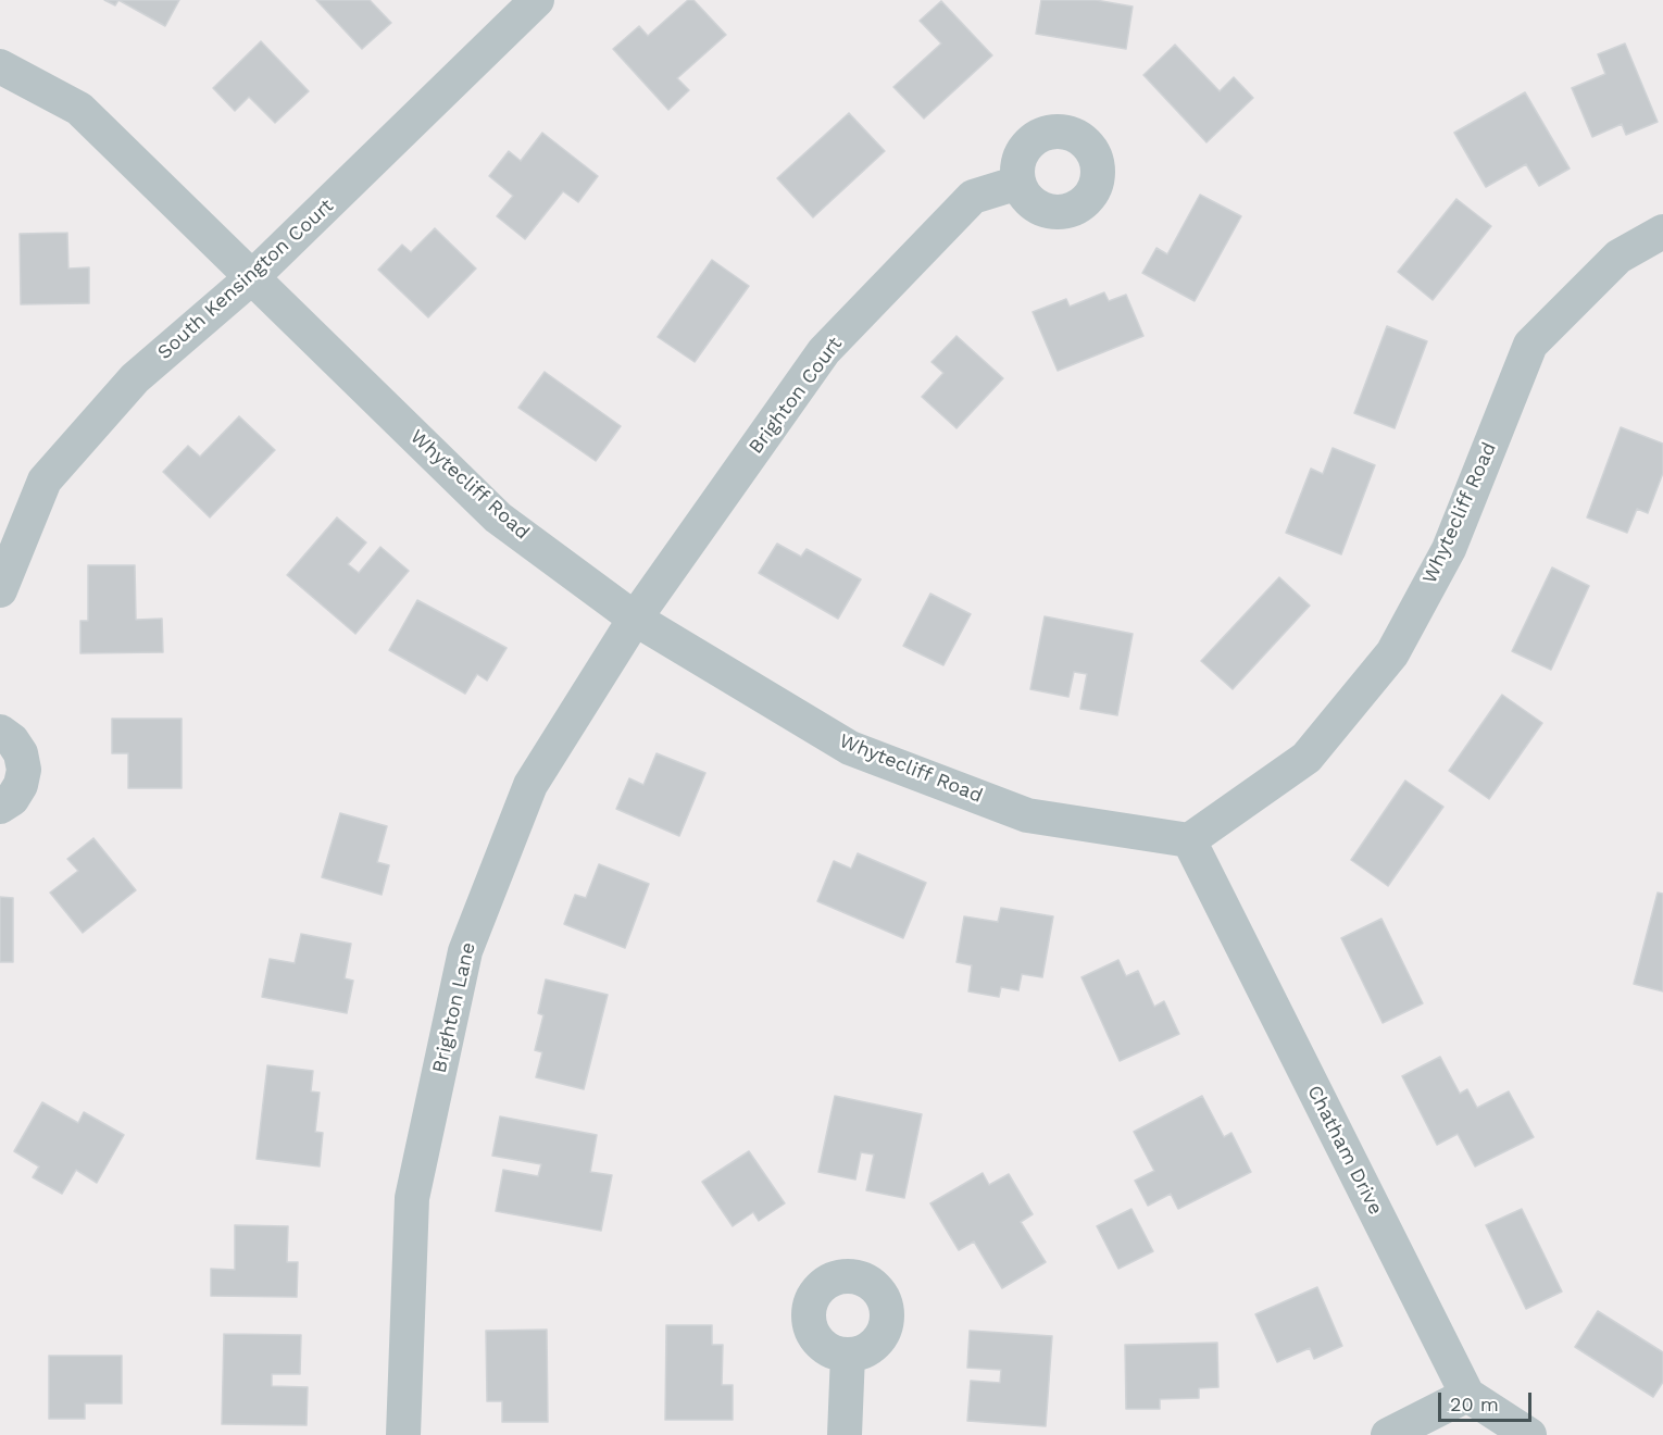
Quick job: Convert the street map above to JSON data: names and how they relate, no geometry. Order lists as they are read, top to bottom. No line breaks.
{"streets":{"street":["South Kensington Court","Brighton Court","Whytecliff Road","Brighton Lane","Chatham Drive"]},"crossings":[["South Kensington Court","Whytecliff Road"],["Brighton Court","Whytecliff Road"],["Brighton Court","Brighton Lane"],["Whytecliff Road","Brighton Lane"],["Whytecliff Road","Chatham Drive"]],"scale_bar":"20 m"}
